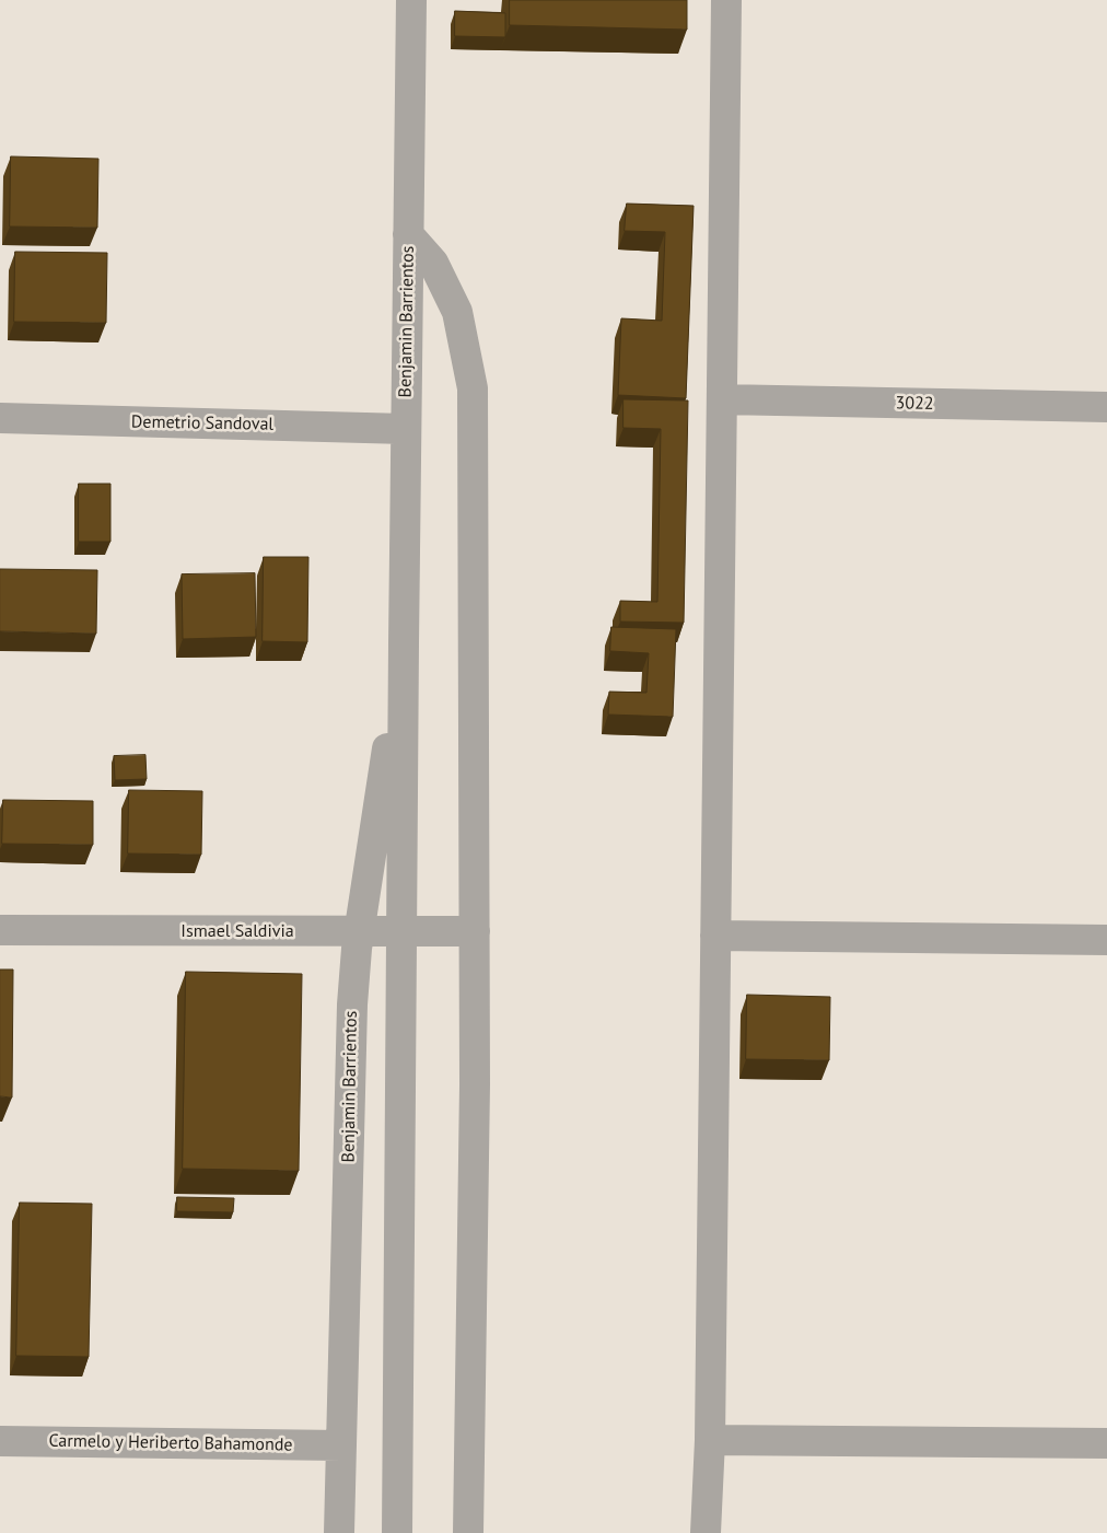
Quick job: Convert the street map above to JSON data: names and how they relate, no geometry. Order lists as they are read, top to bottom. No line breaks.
{"streets":{"street":["Benjamin Barrientos","3022","Demetrio Sandoval","Ismael Saldivia","Carmelo y Heriberto Bahamonde"]},"crossings":[["Benjamin Barrientos","Demetrio Sandoval"],["Benjamin Barrientos","Ismael Saldivia"],["Benjamin Barrientos","Carmelo y Heriberto Bahamonde"]]}
